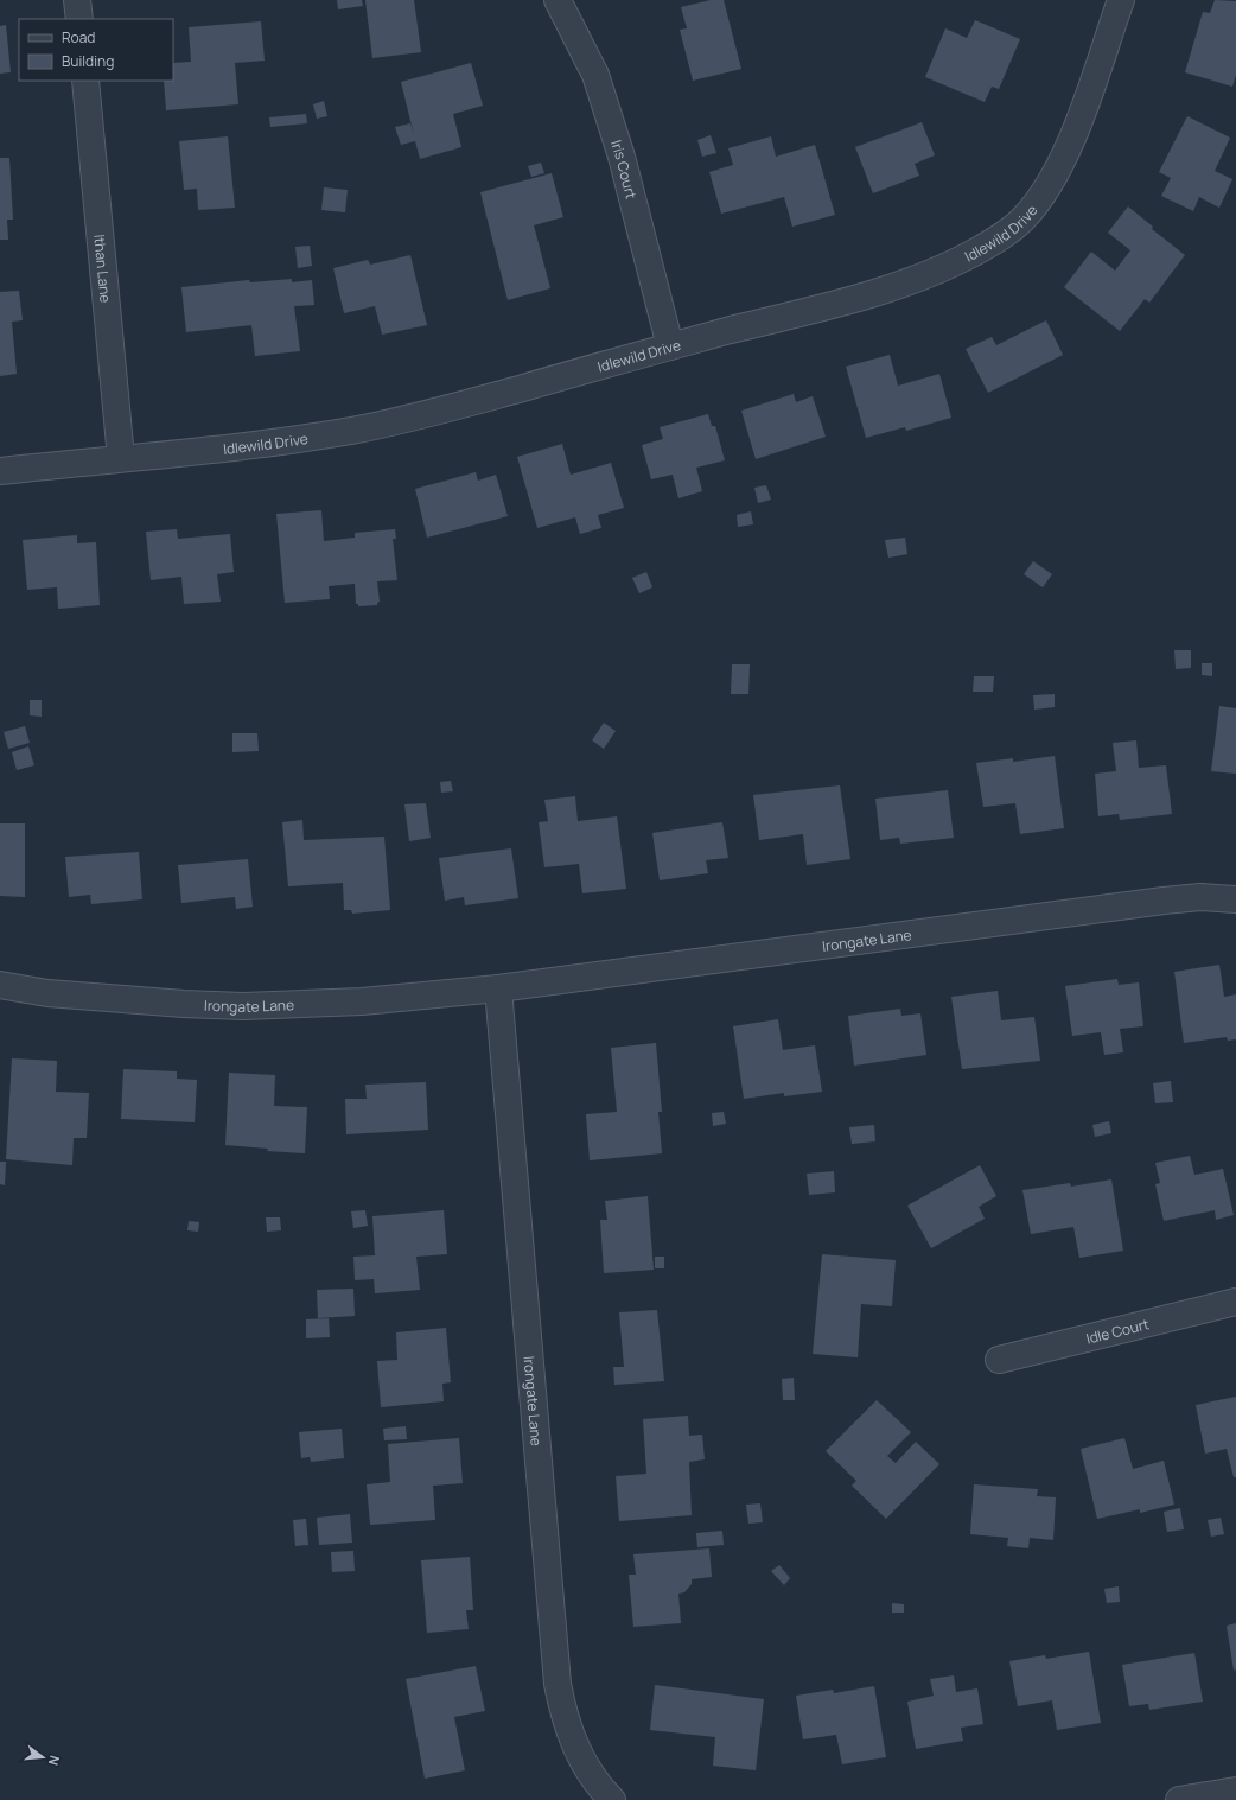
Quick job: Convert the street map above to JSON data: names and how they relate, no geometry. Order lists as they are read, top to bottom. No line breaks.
{"streets":{"street":["Iris Court","Idlewild Drive","Ithan Lane","Irongate Lane","Idle Court"]},"crossings":[["Iris Court","Idlewild Drive"],["Idlewild Drive","Ithan Lane"]],"legend":["Road","Building"],"north":"right"}
